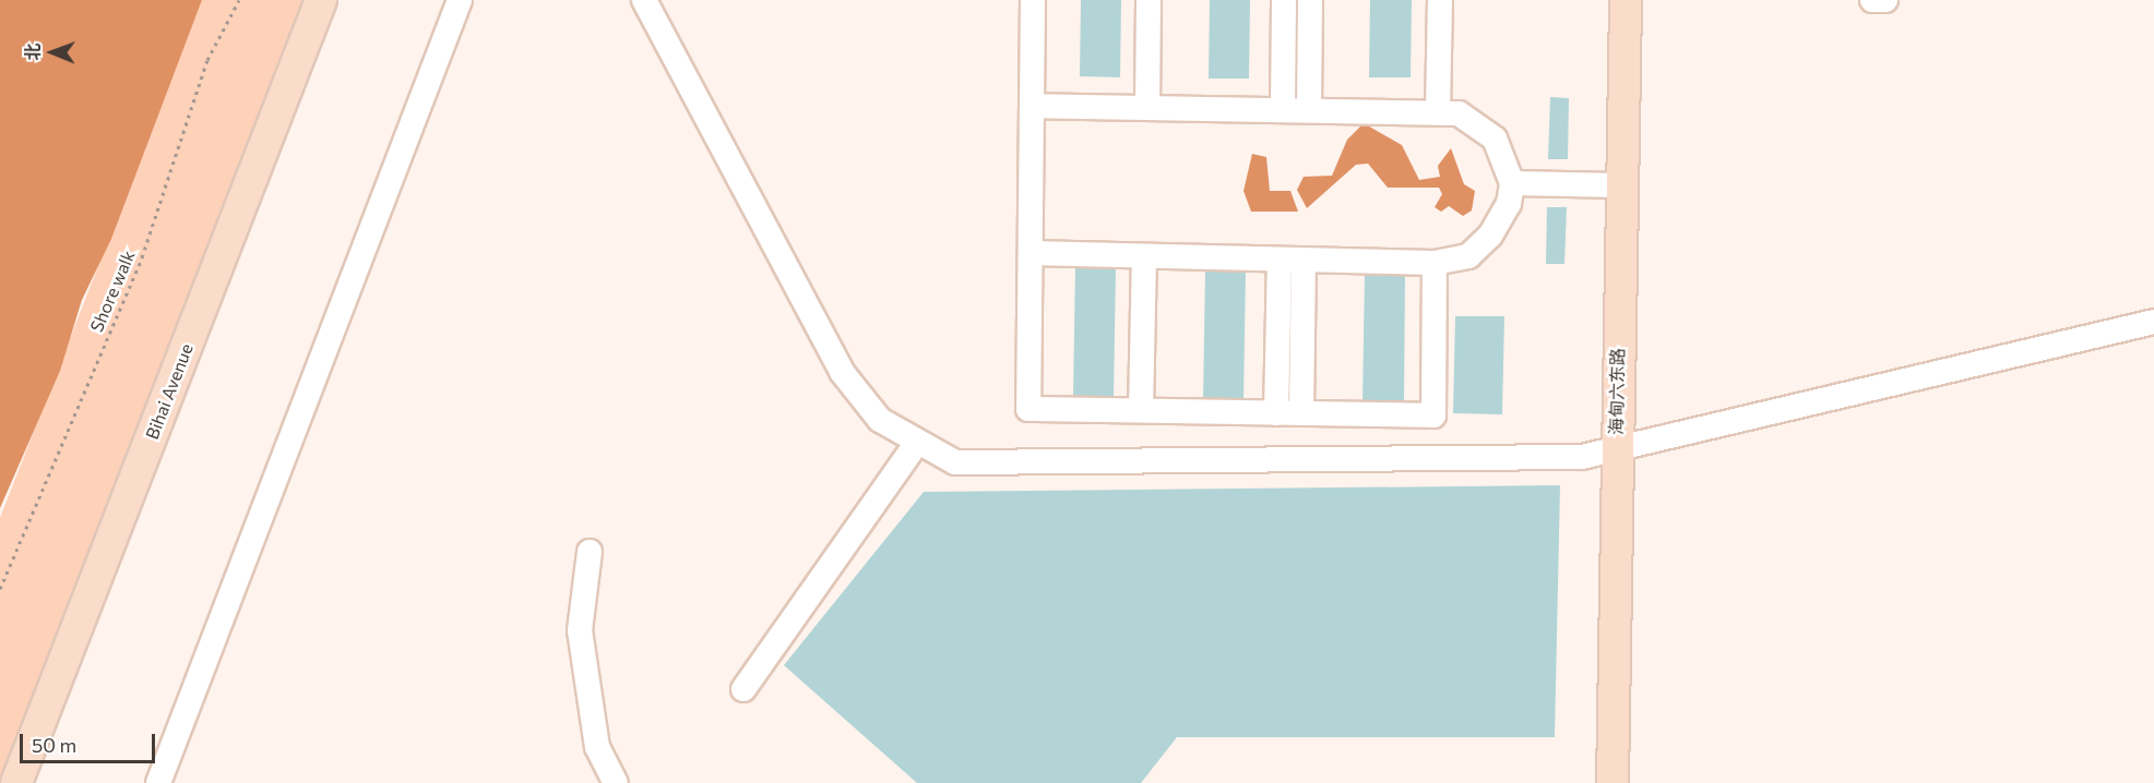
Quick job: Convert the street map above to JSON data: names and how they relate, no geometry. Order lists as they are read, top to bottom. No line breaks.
{"streets":{"main road":["Bihai Avenue","海甸六东路"],"path":["Shore walk"]},"scale_bar":"50 m","north":"left"}
